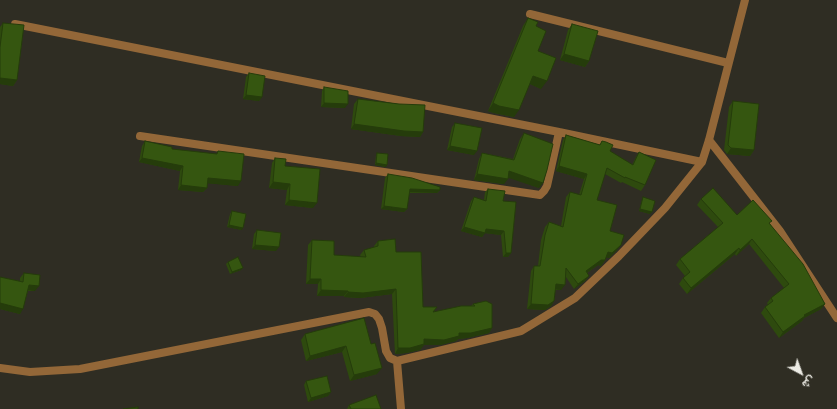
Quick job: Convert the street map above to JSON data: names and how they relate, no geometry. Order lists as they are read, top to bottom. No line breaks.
{"north":"bottom right"}
